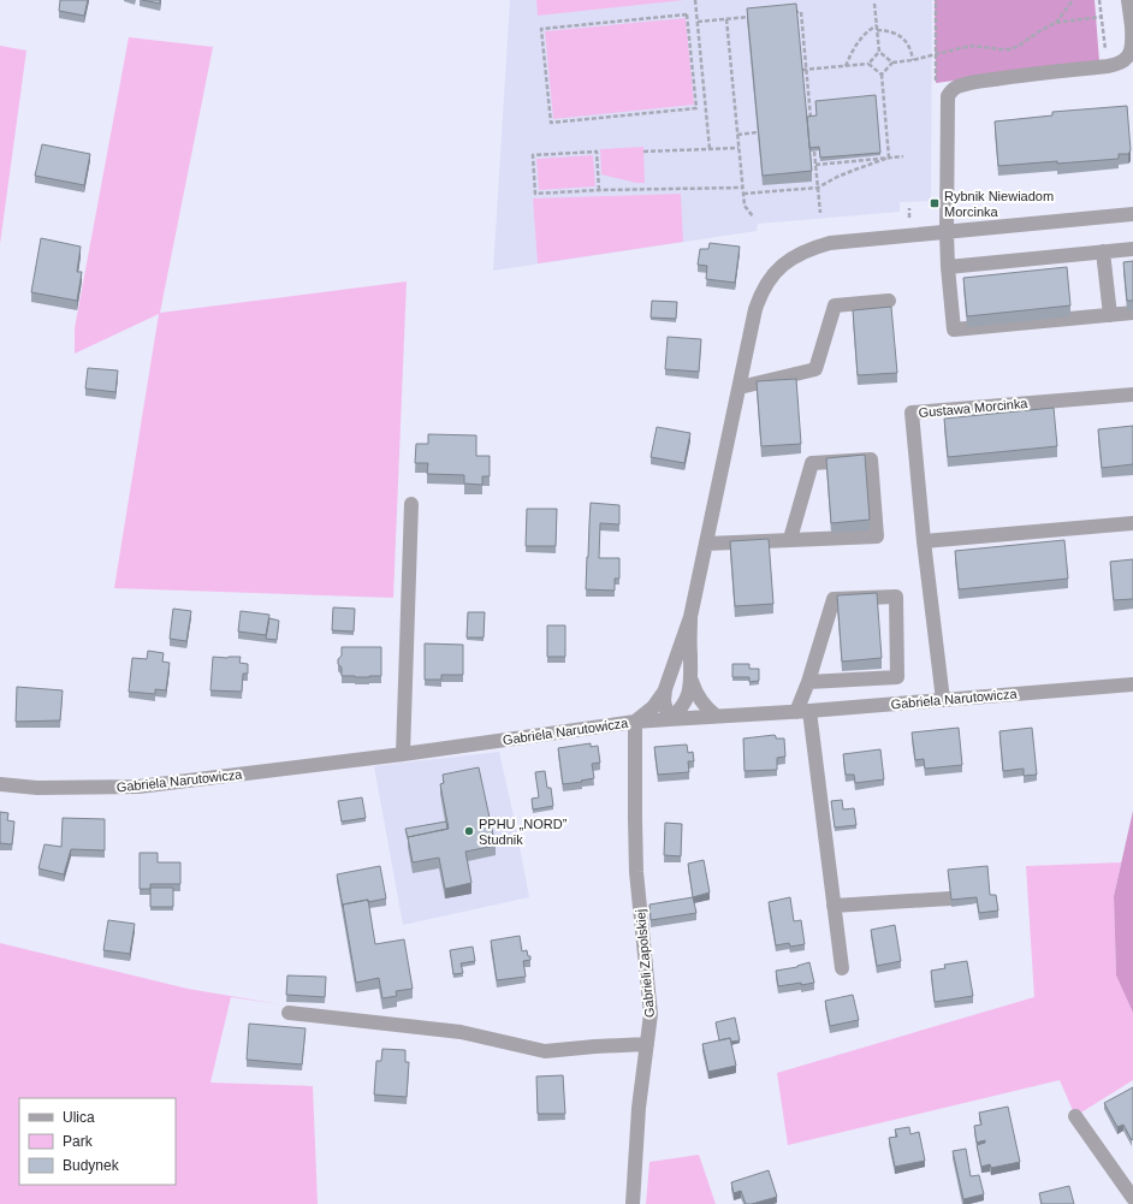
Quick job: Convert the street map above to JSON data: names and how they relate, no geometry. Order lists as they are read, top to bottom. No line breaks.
{"streets":{"street":["Gustawa Morcinka","Gabriela Narutowicza","Gabrieli Zapolskiej"]},"crossings":[["Gustawa Morcinka","Gabriela Narutowicza"],["Gabriela Narutowicza","Gabrieli Zapolskiej"]],"places":{"transit":["Rybnik Niewiadom Morcinka"],"other":["PPHU „NORD” Studnik"]},"legend":["Ulica","Park","Budynek"]}
